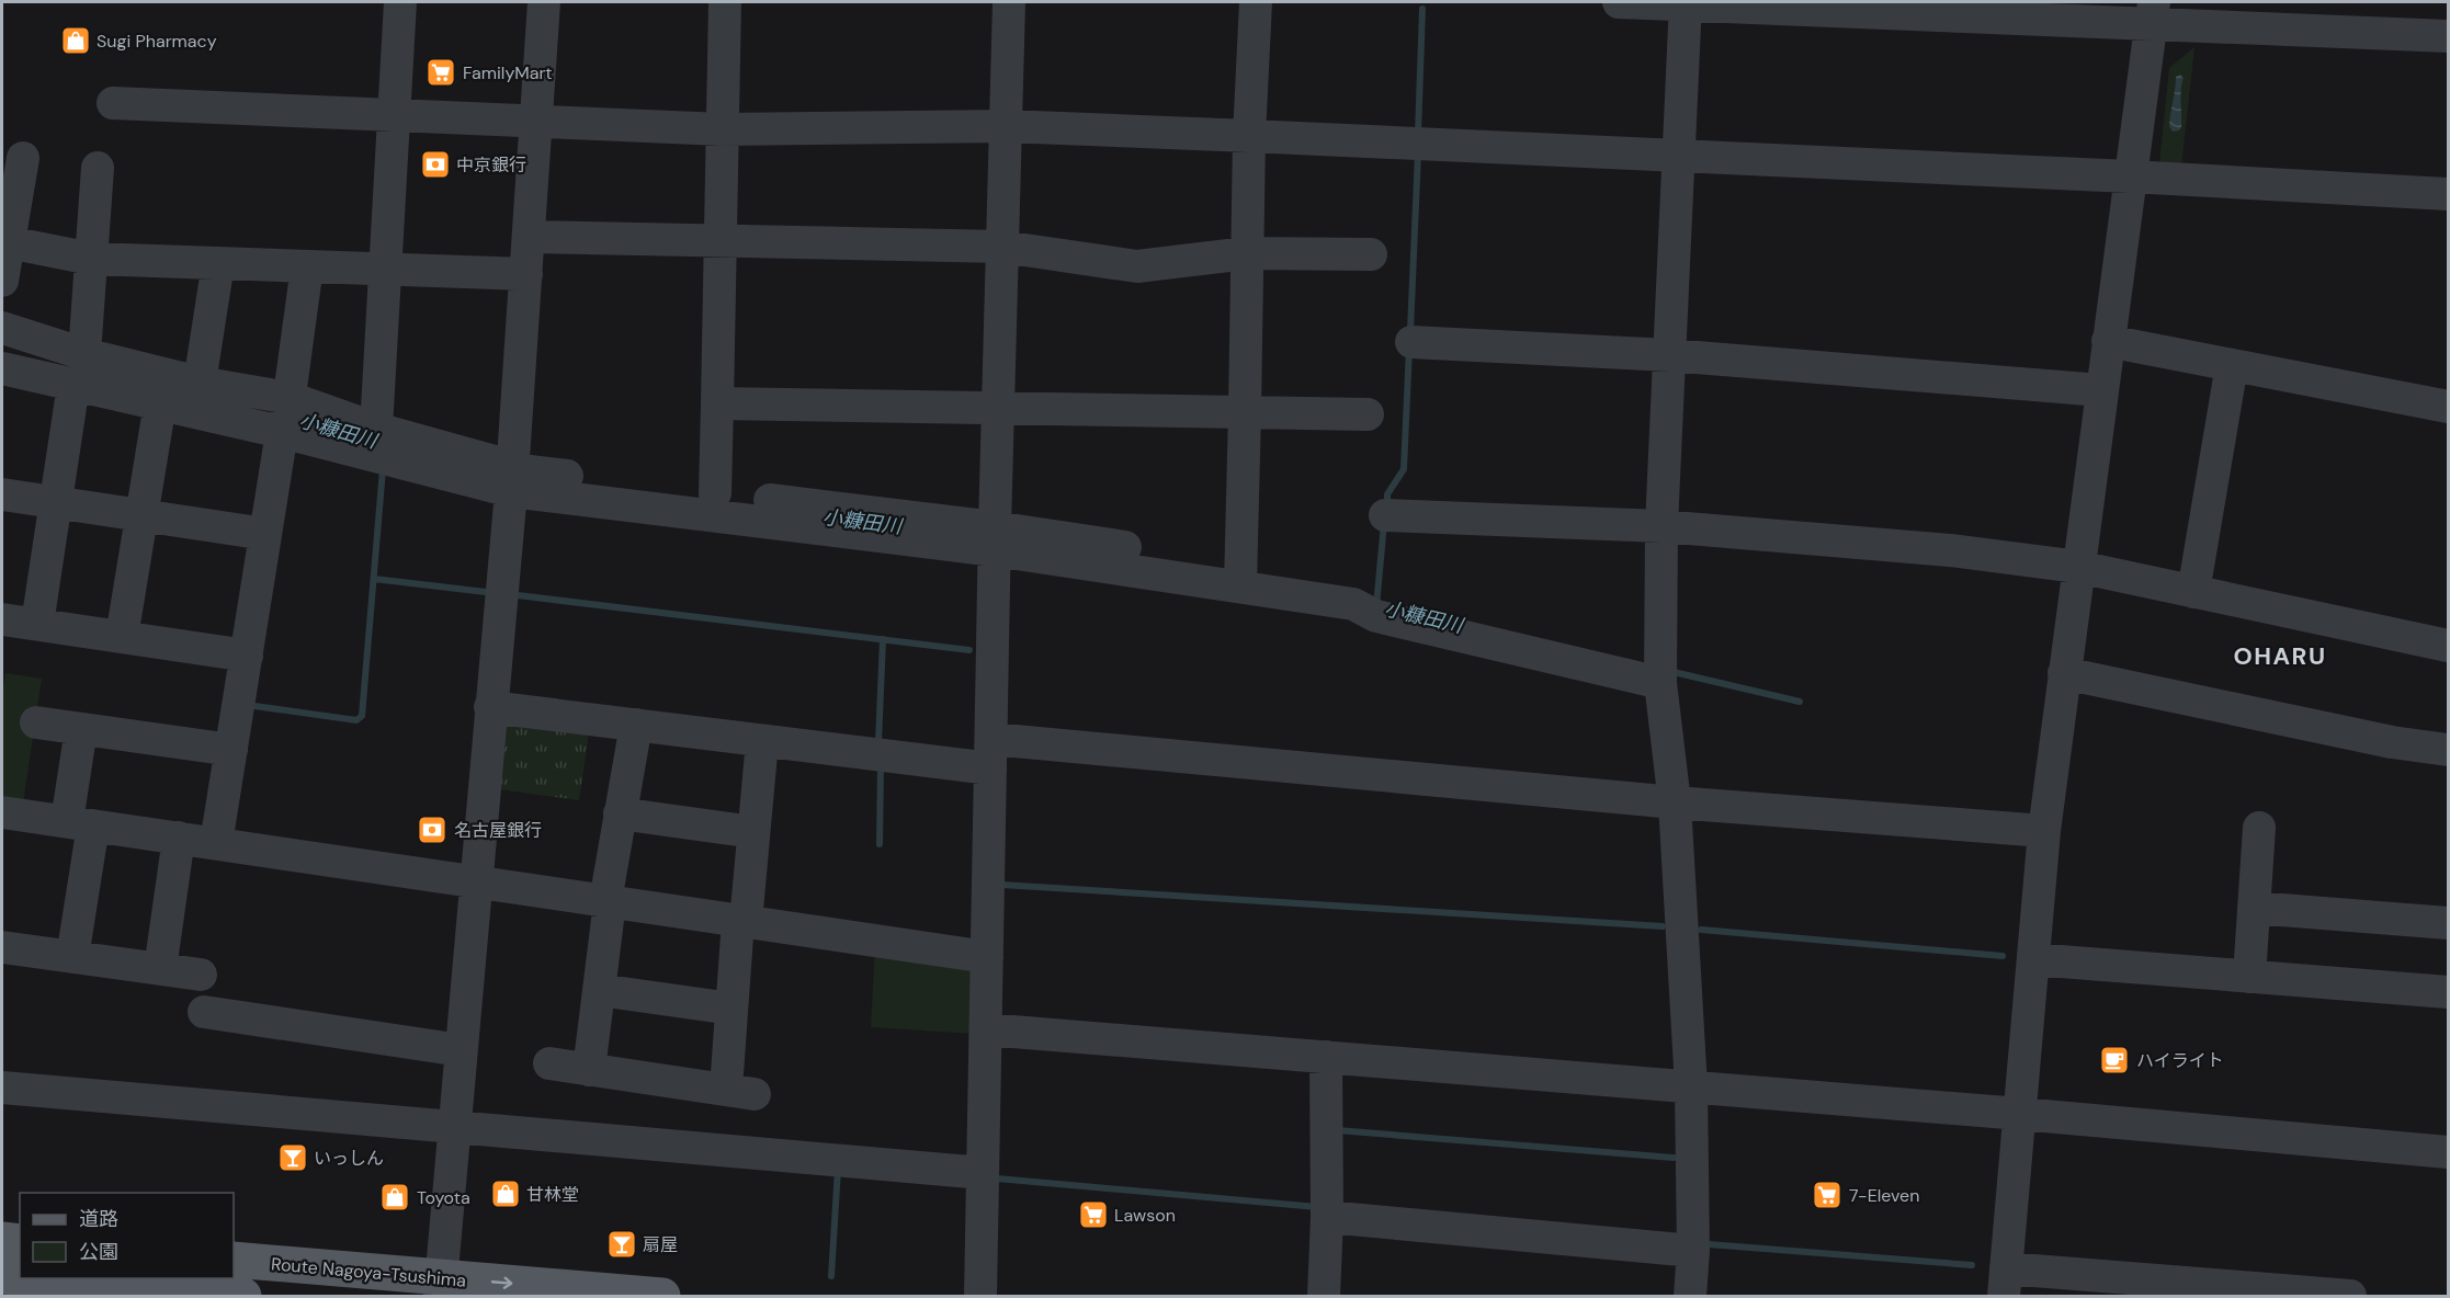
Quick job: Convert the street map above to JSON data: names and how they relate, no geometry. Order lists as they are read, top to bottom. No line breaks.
{"streets":{"main road":["Route Nagoya-Tsushima"]},"one_way":["Route Nagoya-Tsushima"],"districts":["OHARU"],"water":["小糠田川"],"places":{"shop":["Sugi Pharmacy","甘林堂","Toyota"],"supermarket":["FamilyMart","7-Eleven","Lawson"],"bank":["中京銀行","名古屋銀行"],"cafe":["ハイライト"],"bar":["いっしん","扇屋"]},"legend":["道路","公園"]}
